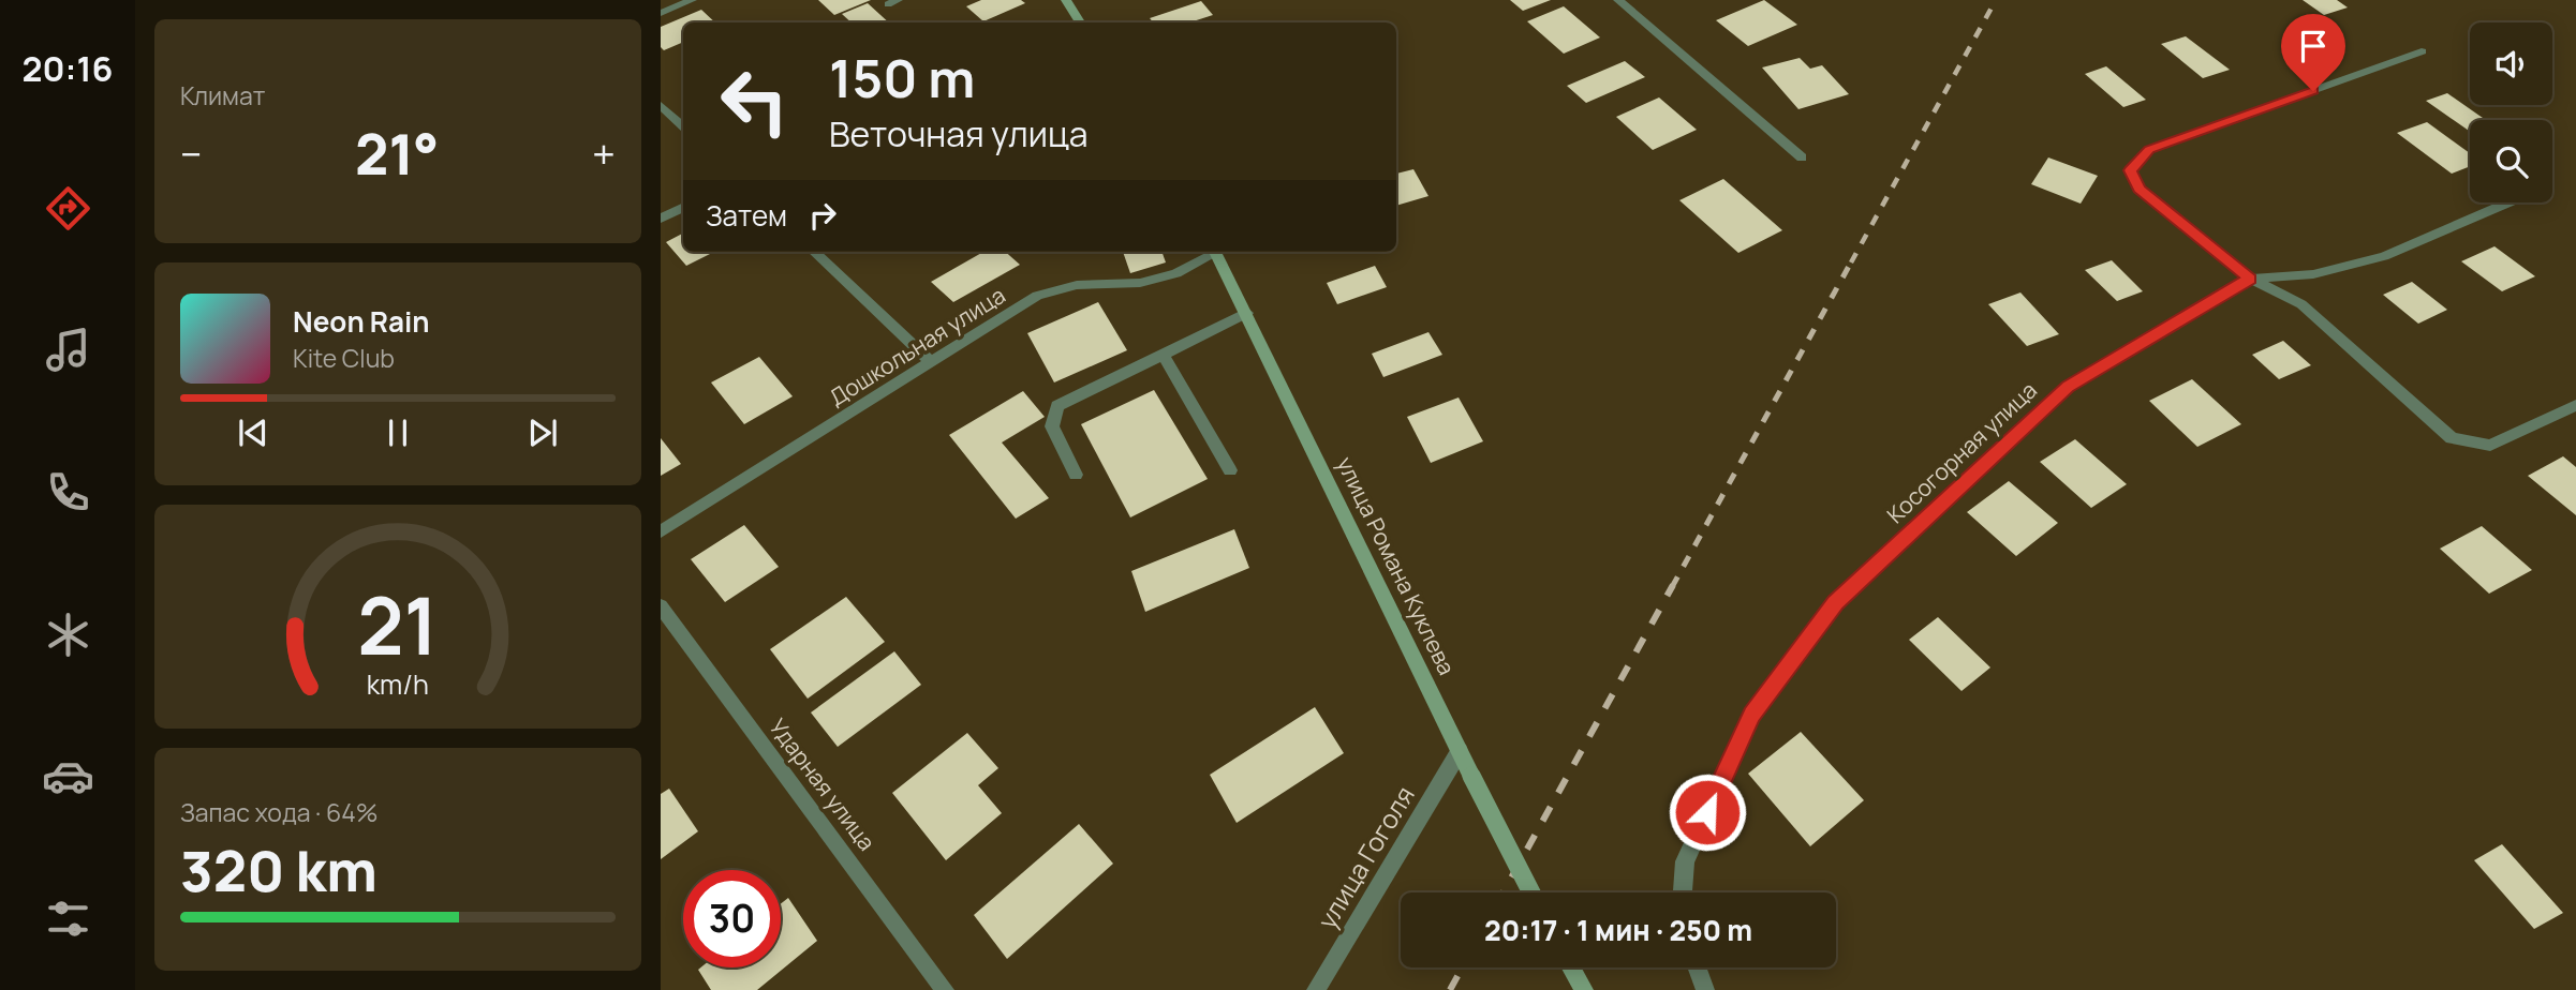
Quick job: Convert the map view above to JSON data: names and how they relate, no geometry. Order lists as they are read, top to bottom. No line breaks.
{"streets":{"street":["Дошкольная улица","Косогорная улица","улица Романа Куклева","Ударная улица","улица Гоголя"]},"crossings":[["улица Романа Куклева","улица Гоголя"]],"page":{"tabs":"20:16","tile":["Климат",["Запас хода · 64%","320 km"]],"turn":["150 m","Веточная улица"],"heat":["−","21°","+"],"then":"Затем","song":["Neon Rain","Kite Club"],"limit":"30","trip":"20:17 · 1 мин · 250 m","gauge":["21","km/h"]}}
